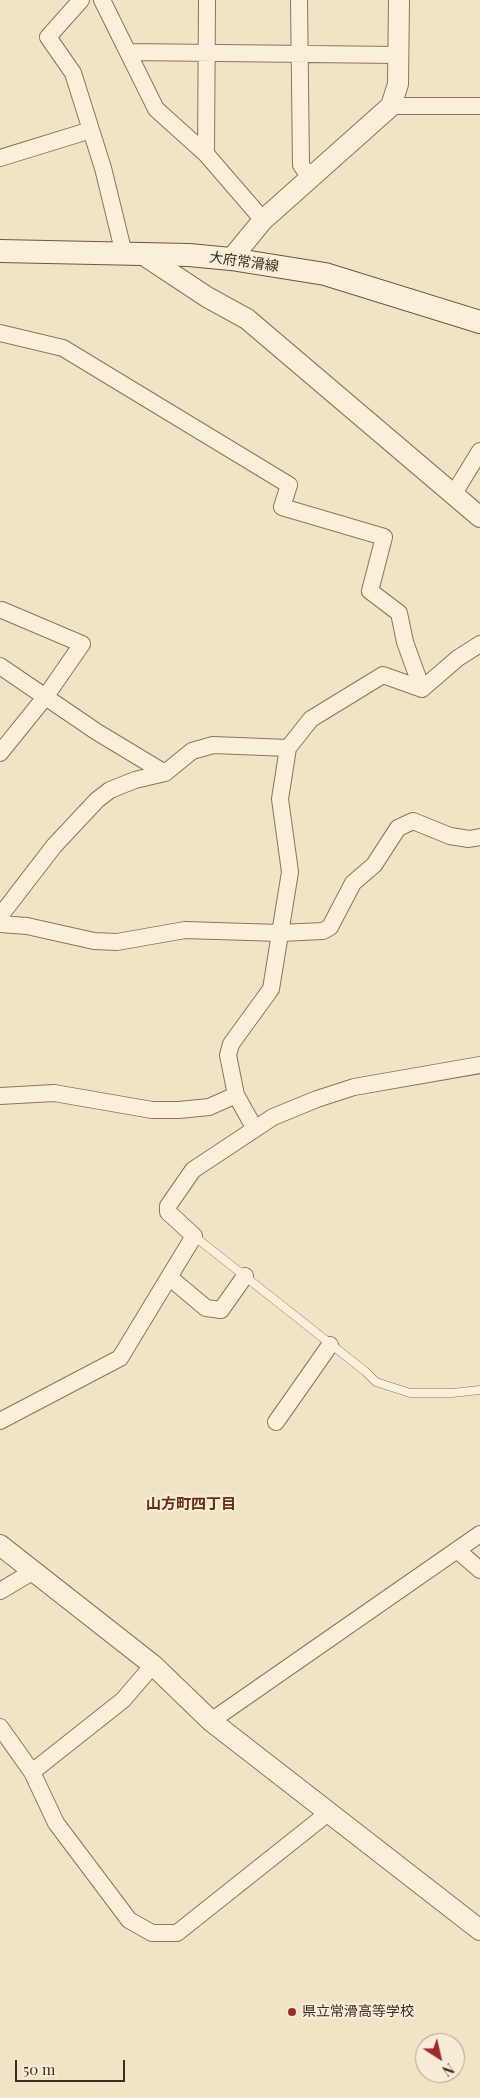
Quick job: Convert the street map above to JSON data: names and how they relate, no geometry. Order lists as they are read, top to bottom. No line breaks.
{"streets":{"main road":["大府常滑線"]},"districts":["山方町四丁目"],"places":["県立常滑高等学校"],"scale_bar":"50 m","north":"bottom right"}
